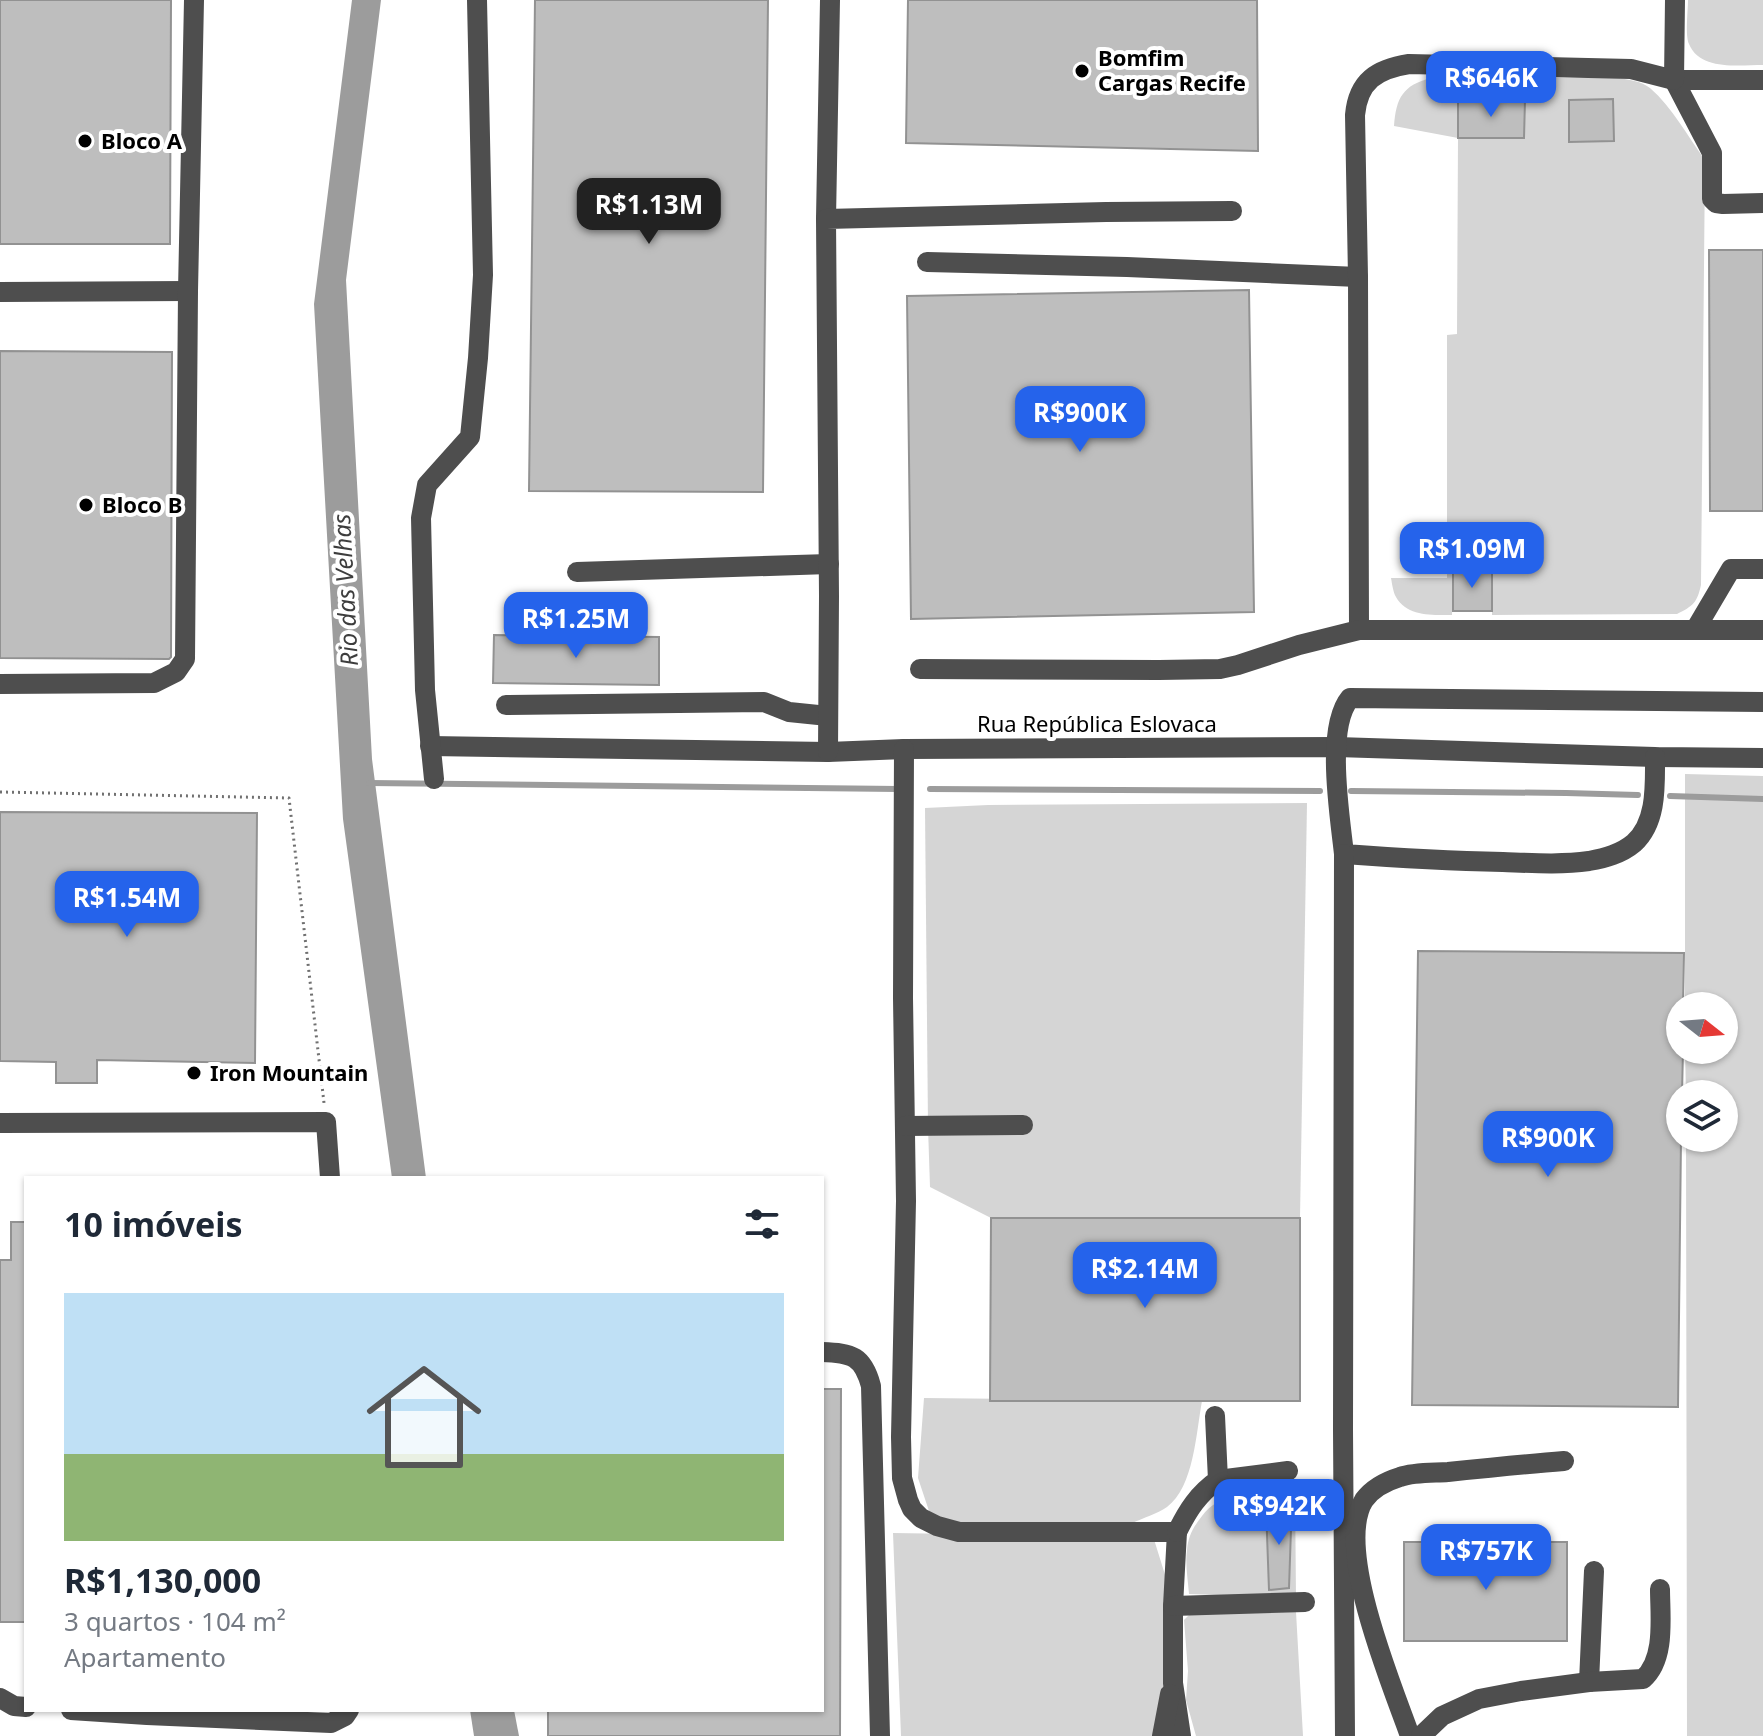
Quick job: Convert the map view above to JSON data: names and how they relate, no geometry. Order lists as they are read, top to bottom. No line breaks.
{"streets":{"lane":["Rua República Eslovaca"]},"water":["Rio das Velhas"],"places":["Bomfim Cargas Recife","Bloco A","Bloco B","Iron Mountain"],"north":"right","page":{"price":["R$646K","R$1.13M","R$900K","R$1.09M","R$1.25M","R$1.54M","R$900K","R$2.14M","R$942K","R$757K"],"heading":"10 imóveis","list":[{"name":"R$1,130,000","note":"3 quartos · 104 m² · Apartamento"}]}}
